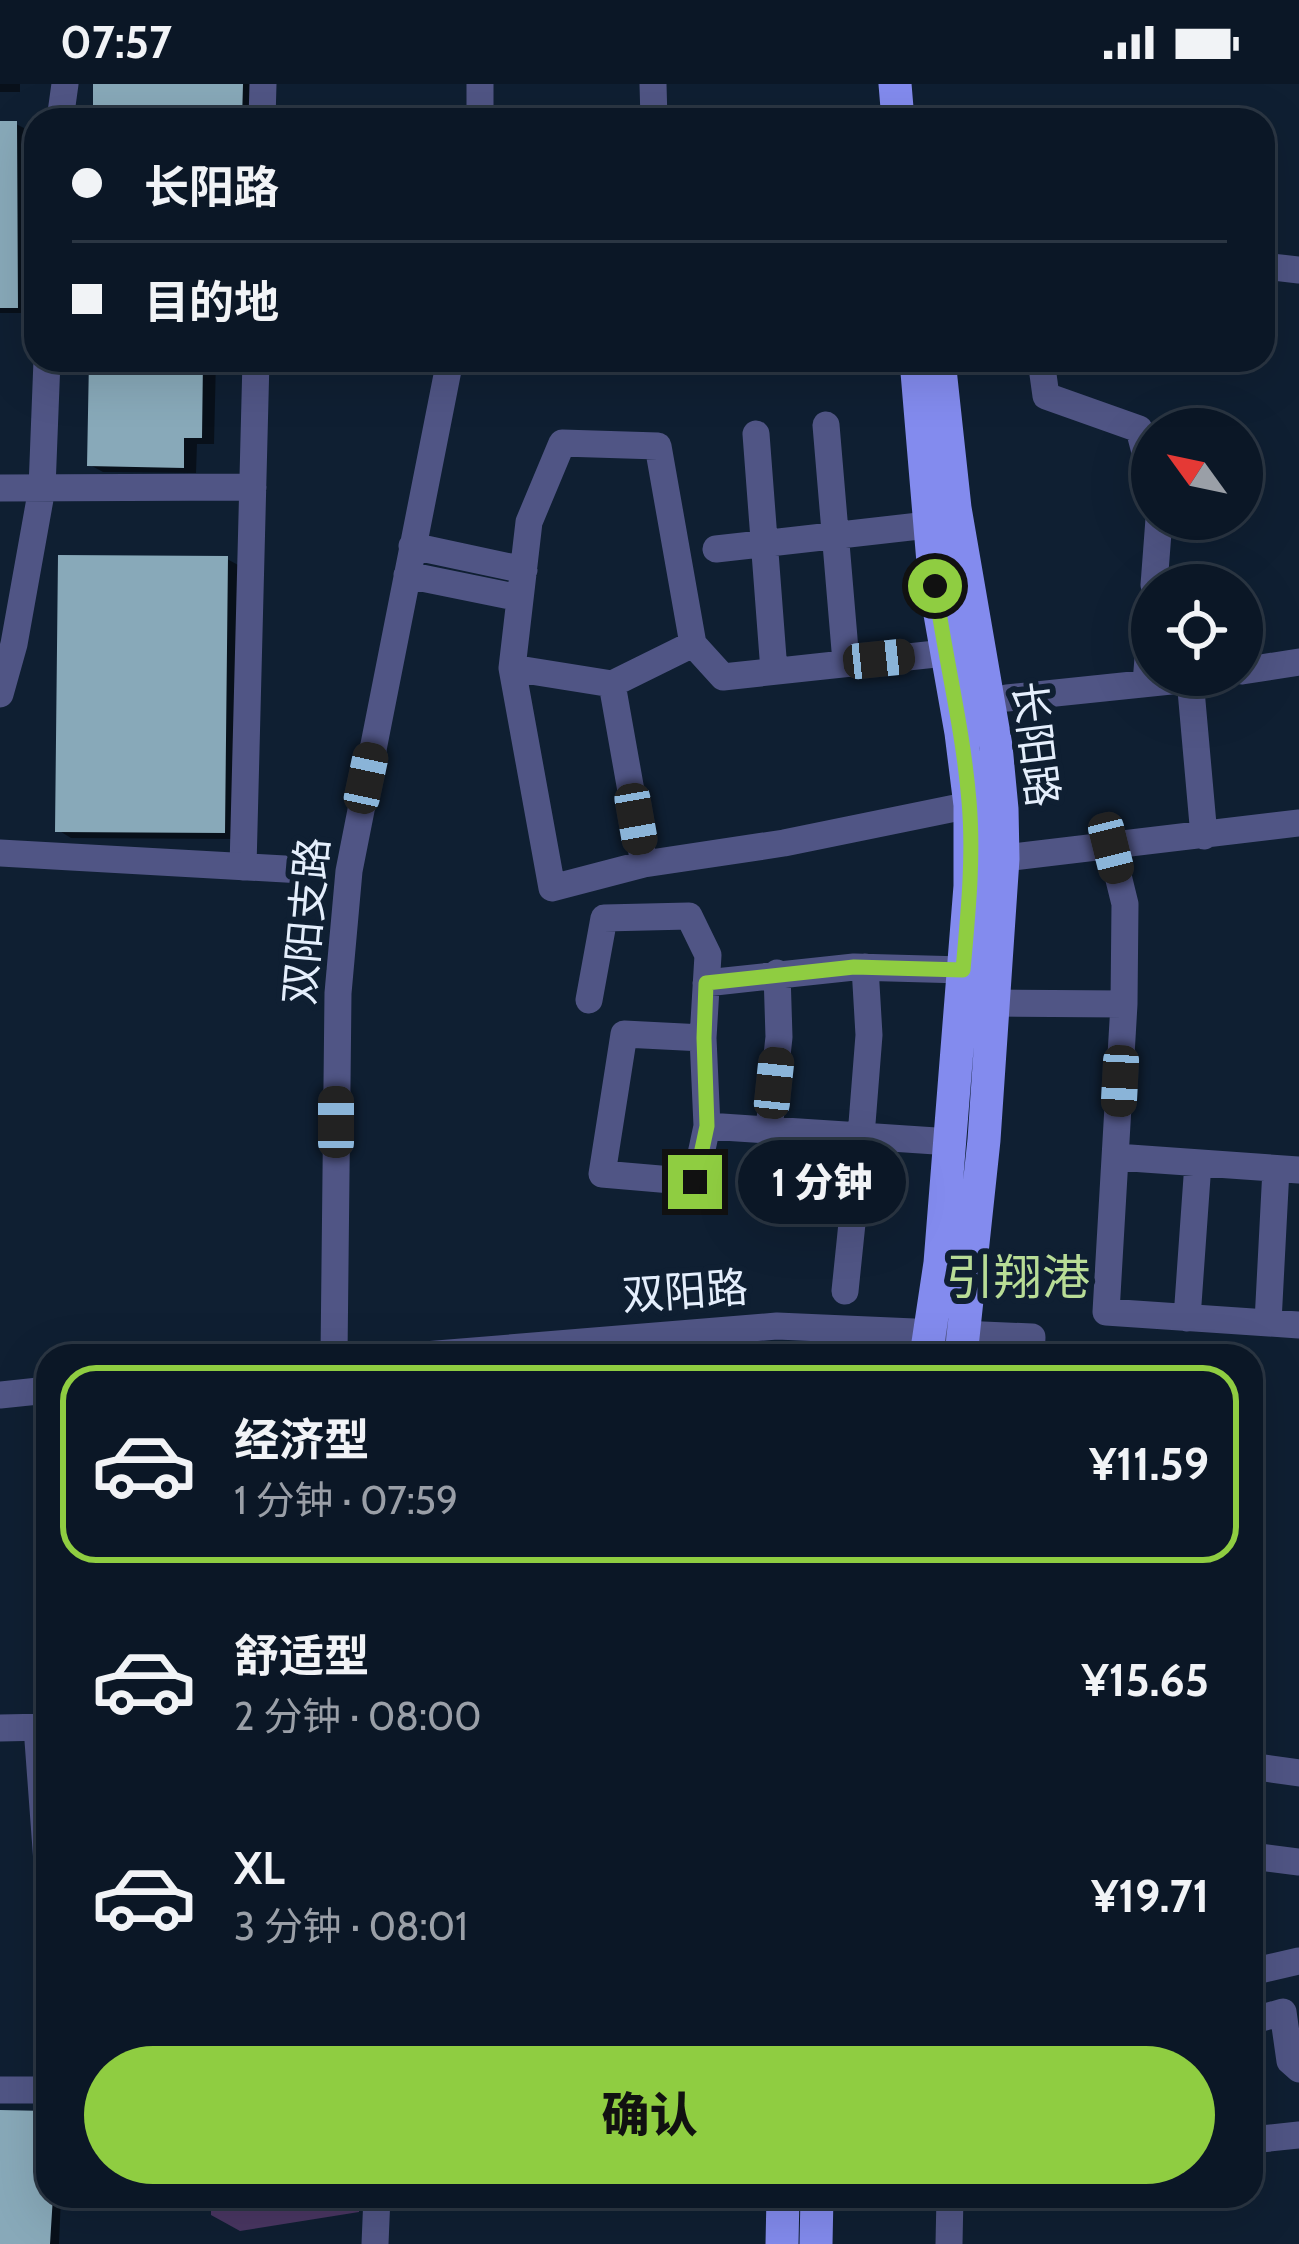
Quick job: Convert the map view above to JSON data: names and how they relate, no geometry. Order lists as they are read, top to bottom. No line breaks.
{"streets":{"main road":["长阳路"],"street":["双阳支路","双阳路"]},"districts":["引翔港"],"north":"top left","page":{"status":"07:57","banner":["长阳路","目的地"],"bubble":"1 分钟","list":[{"name":"经济型","note":"1 分钟 · 07:59","value":"¥11.59"},{"name":"舒适型","note":"2 分钟 · 08:00","value":"¥15.65"},{"name":"XL","note":"3 分钟 · 08:01","value":"¥19.71"}],"buttons":"确认"}}
